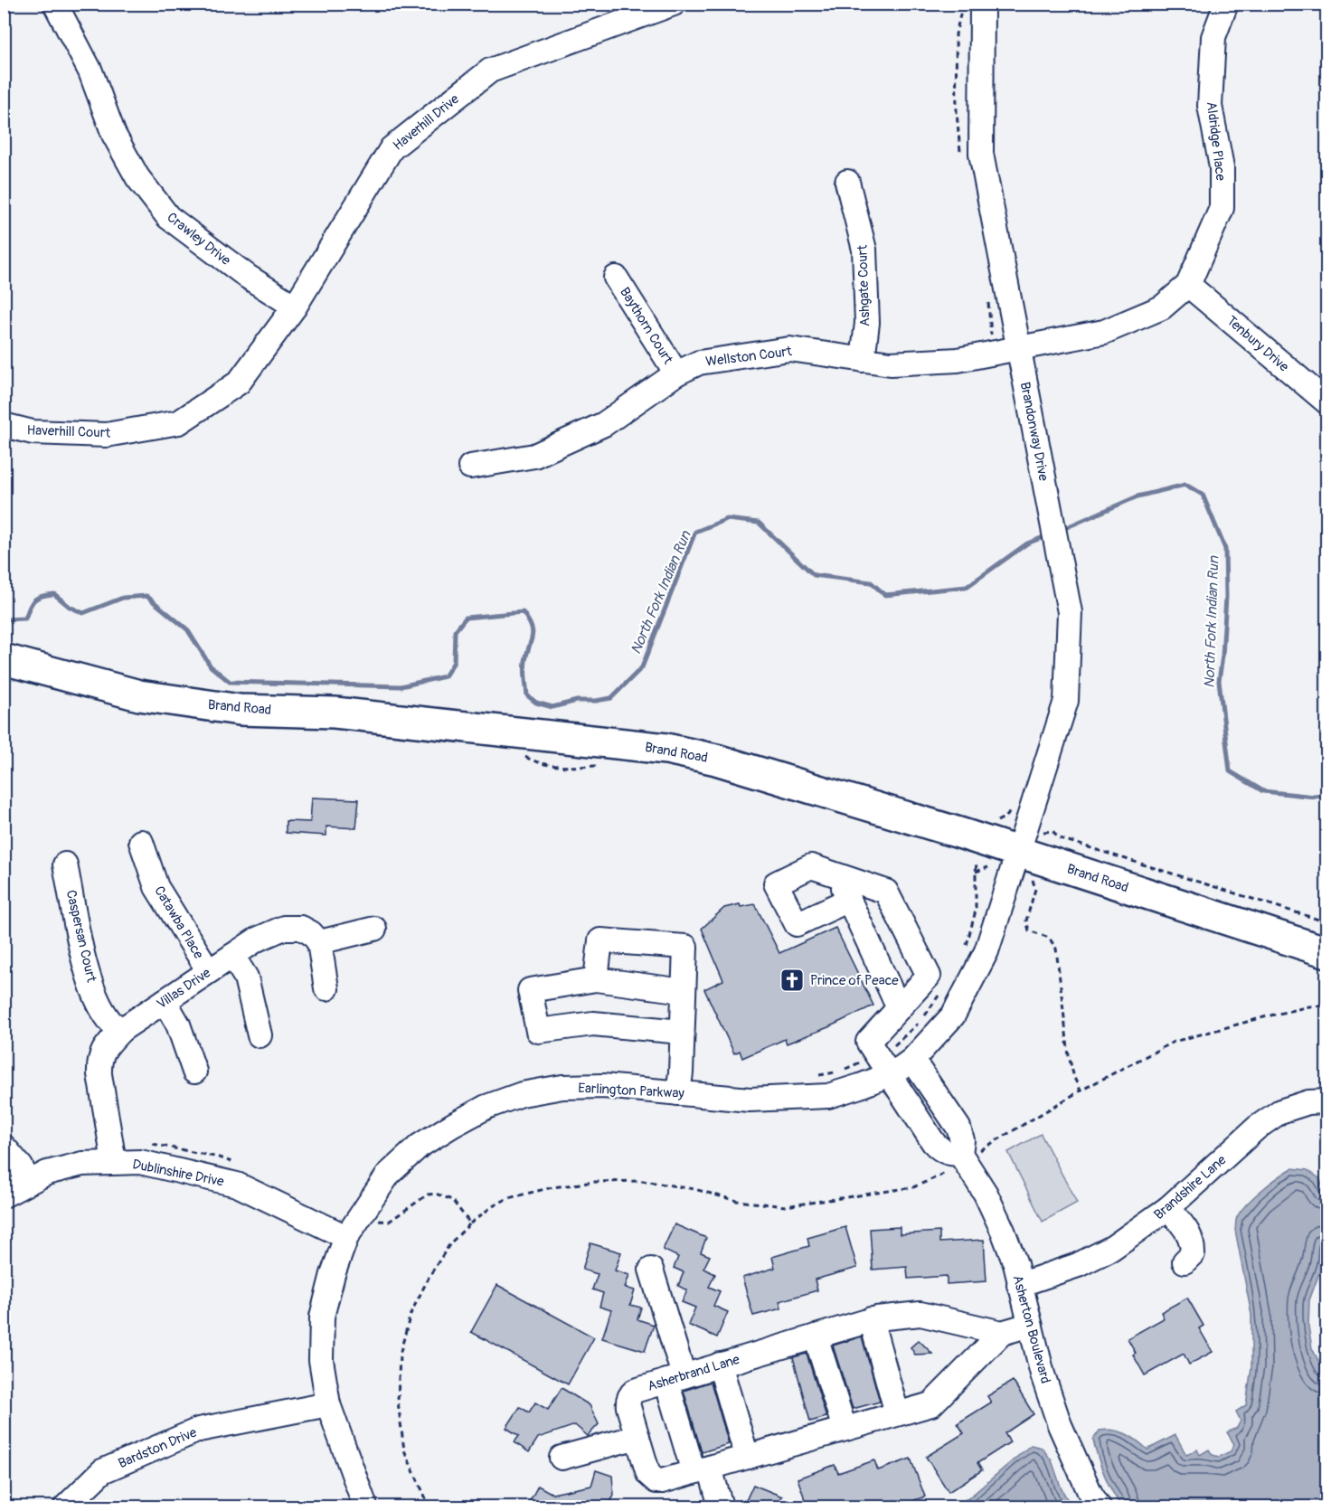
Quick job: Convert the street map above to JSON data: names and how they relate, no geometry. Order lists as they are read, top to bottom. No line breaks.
{"streets":{"main road":["Brand Road"],"street":["Haverhill Drive","Aldridge Place","Crawley Drive","Ashgate Court","Baythorn Court","Tenbury Drive","Wellston Court","Haverhill Court","Brandonway Drive","Catawba Place","Caspersan Court","Villas Drive","Earlington Parkway","Dublinshire Drive","Brandshire Lane","Asherton Boulevard","Asherbrand Lane","Bardston Drive"]},"crossings":[["Haverhill Drive","Crawley Drive"],["Haverhill Drive","Haverhill Court"],["Aldridge Place","Tenbury Drive"],["Aldridge Place","Wellston Court"],["Aldridge Place","Brandonway Drive"],["Ashgate Court","Wellston Court"],["Baythorn Court","Wellston Court"],["Wellston Court","Brandonway Drive"],["Brandonway Drive","Brand Road"],["Brandonway Drive","Earlington Parkway"],["Brand Road","Earlington Parkway"],["Catawba Place","Villas Drive"],["Caspersan Court","Villas Drive"],["Villas Drive","Dublinshire Drive"],["Earlington Parkway","Dublinshire Drive"],["Earlington Parkway","Asherton Boulevard"],["Earlington Parkway","Bardston Drive"],["Brandshire Lane","Asherton Boulevard"],["Asherton Boulevard","Asherbrand Lane"]],"water":["North Fork Indian Run"],"places":{"church":["Prince of Peace"]}}
